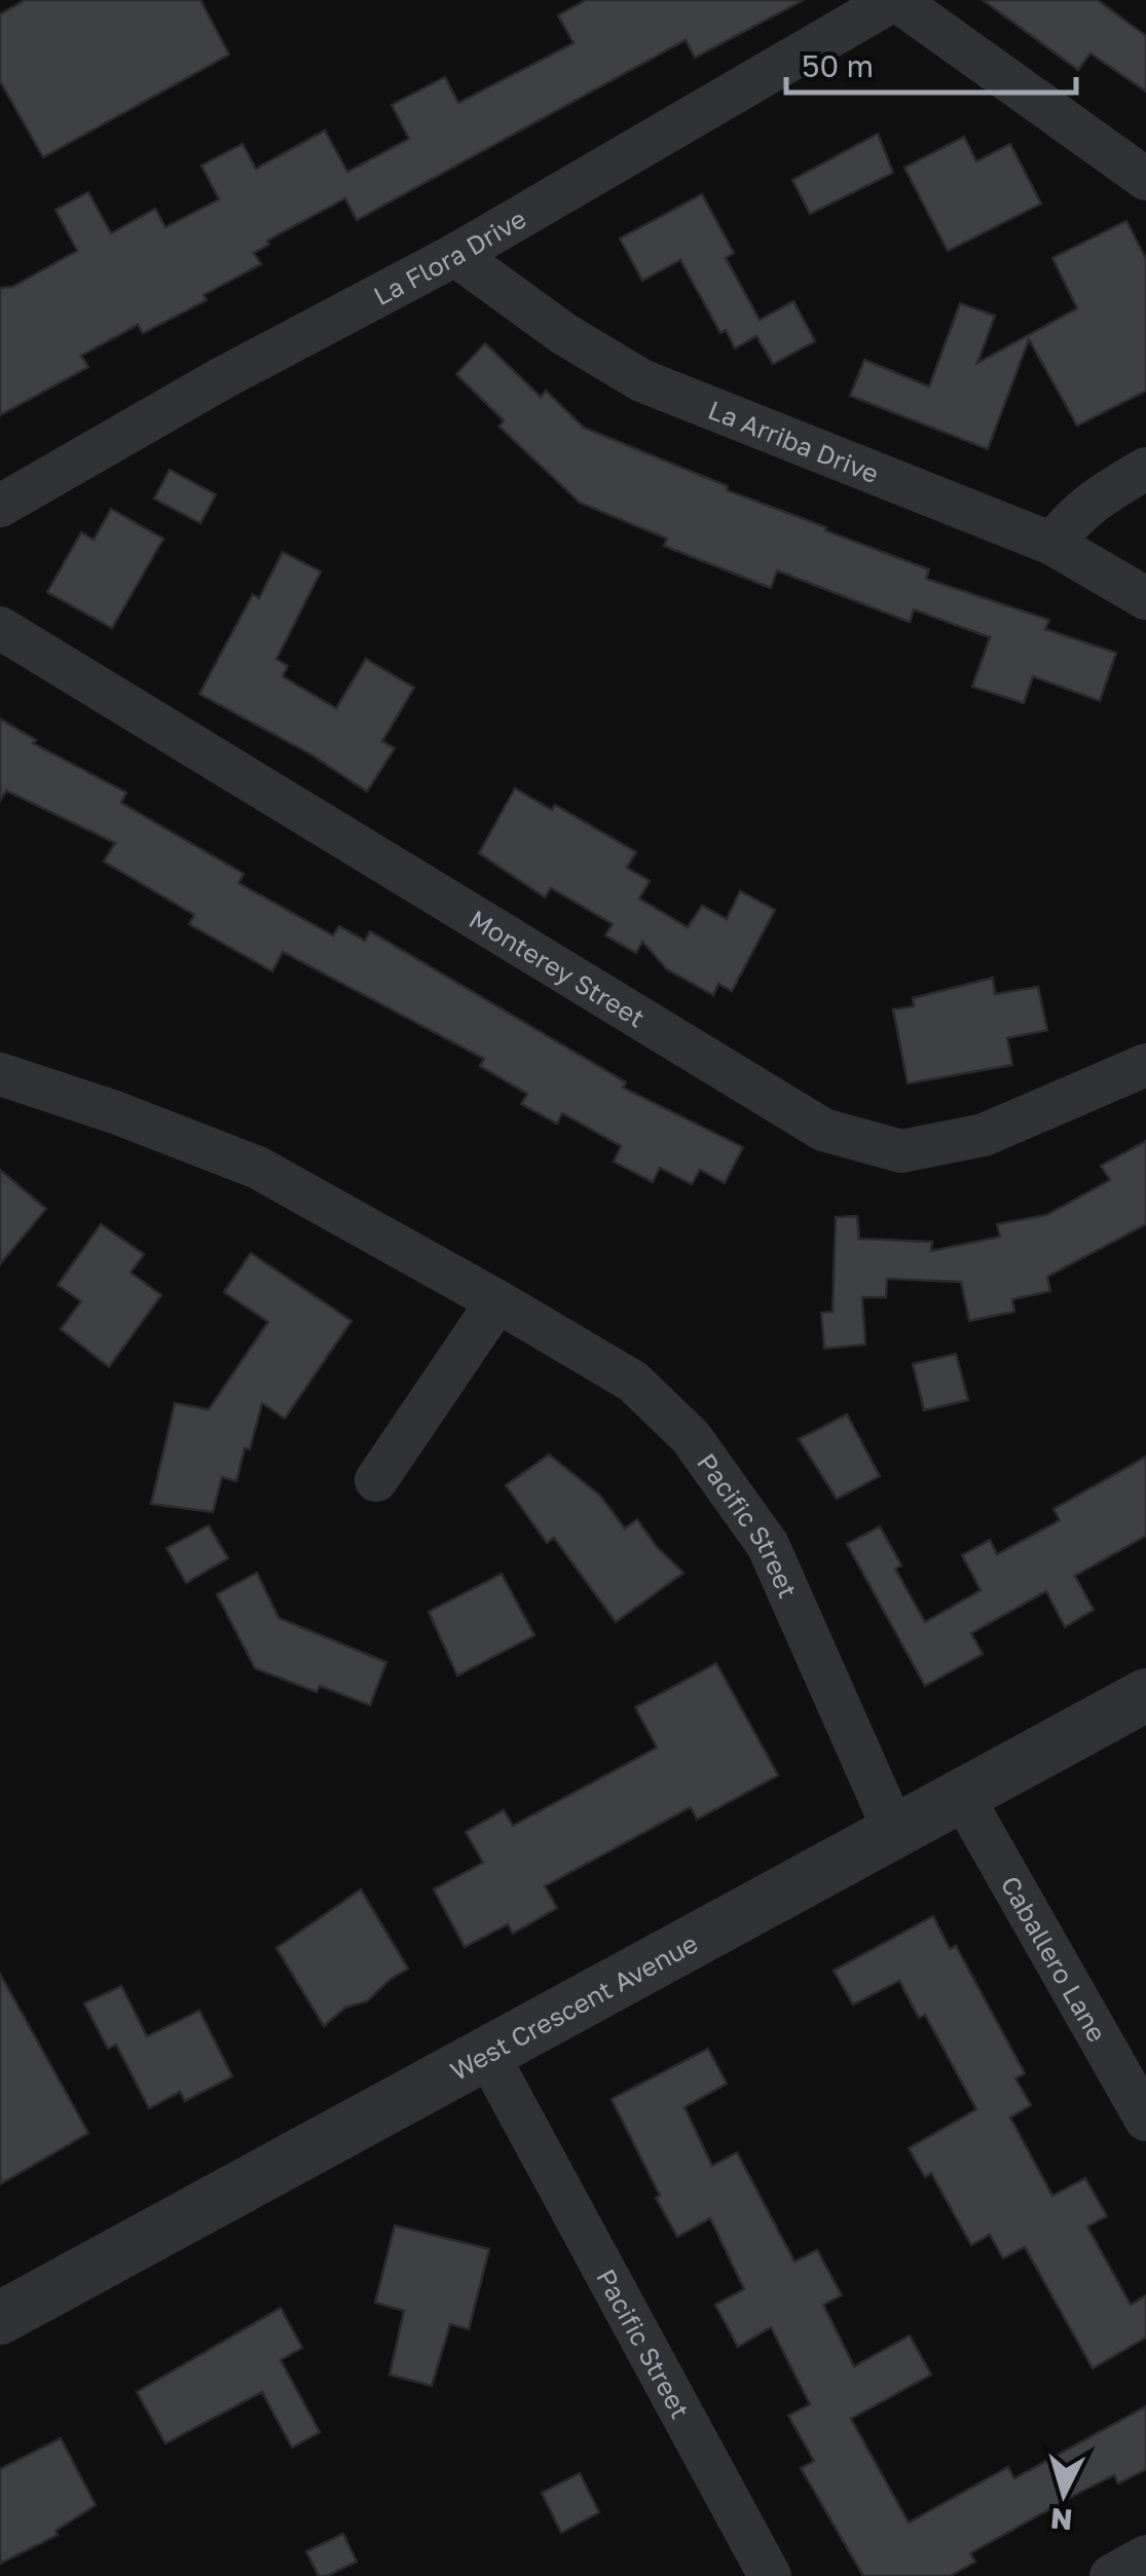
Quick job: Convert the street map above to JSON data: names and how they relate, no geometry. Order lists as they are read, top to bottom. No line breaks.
{"streets":{"street":["La Flora Drive","La Arriba Drive","Monterey Street","Pacific Street","Caballero Lane","West Crescent Avenue"]},"crossings":[["La Flora Drive","La Arriba Drive"],["Pacific Street","West Crescent Avenue"],["Caballero Lane","West Crescent Avenue"]],"scale_bar":"50 m","north":"bottom"}
